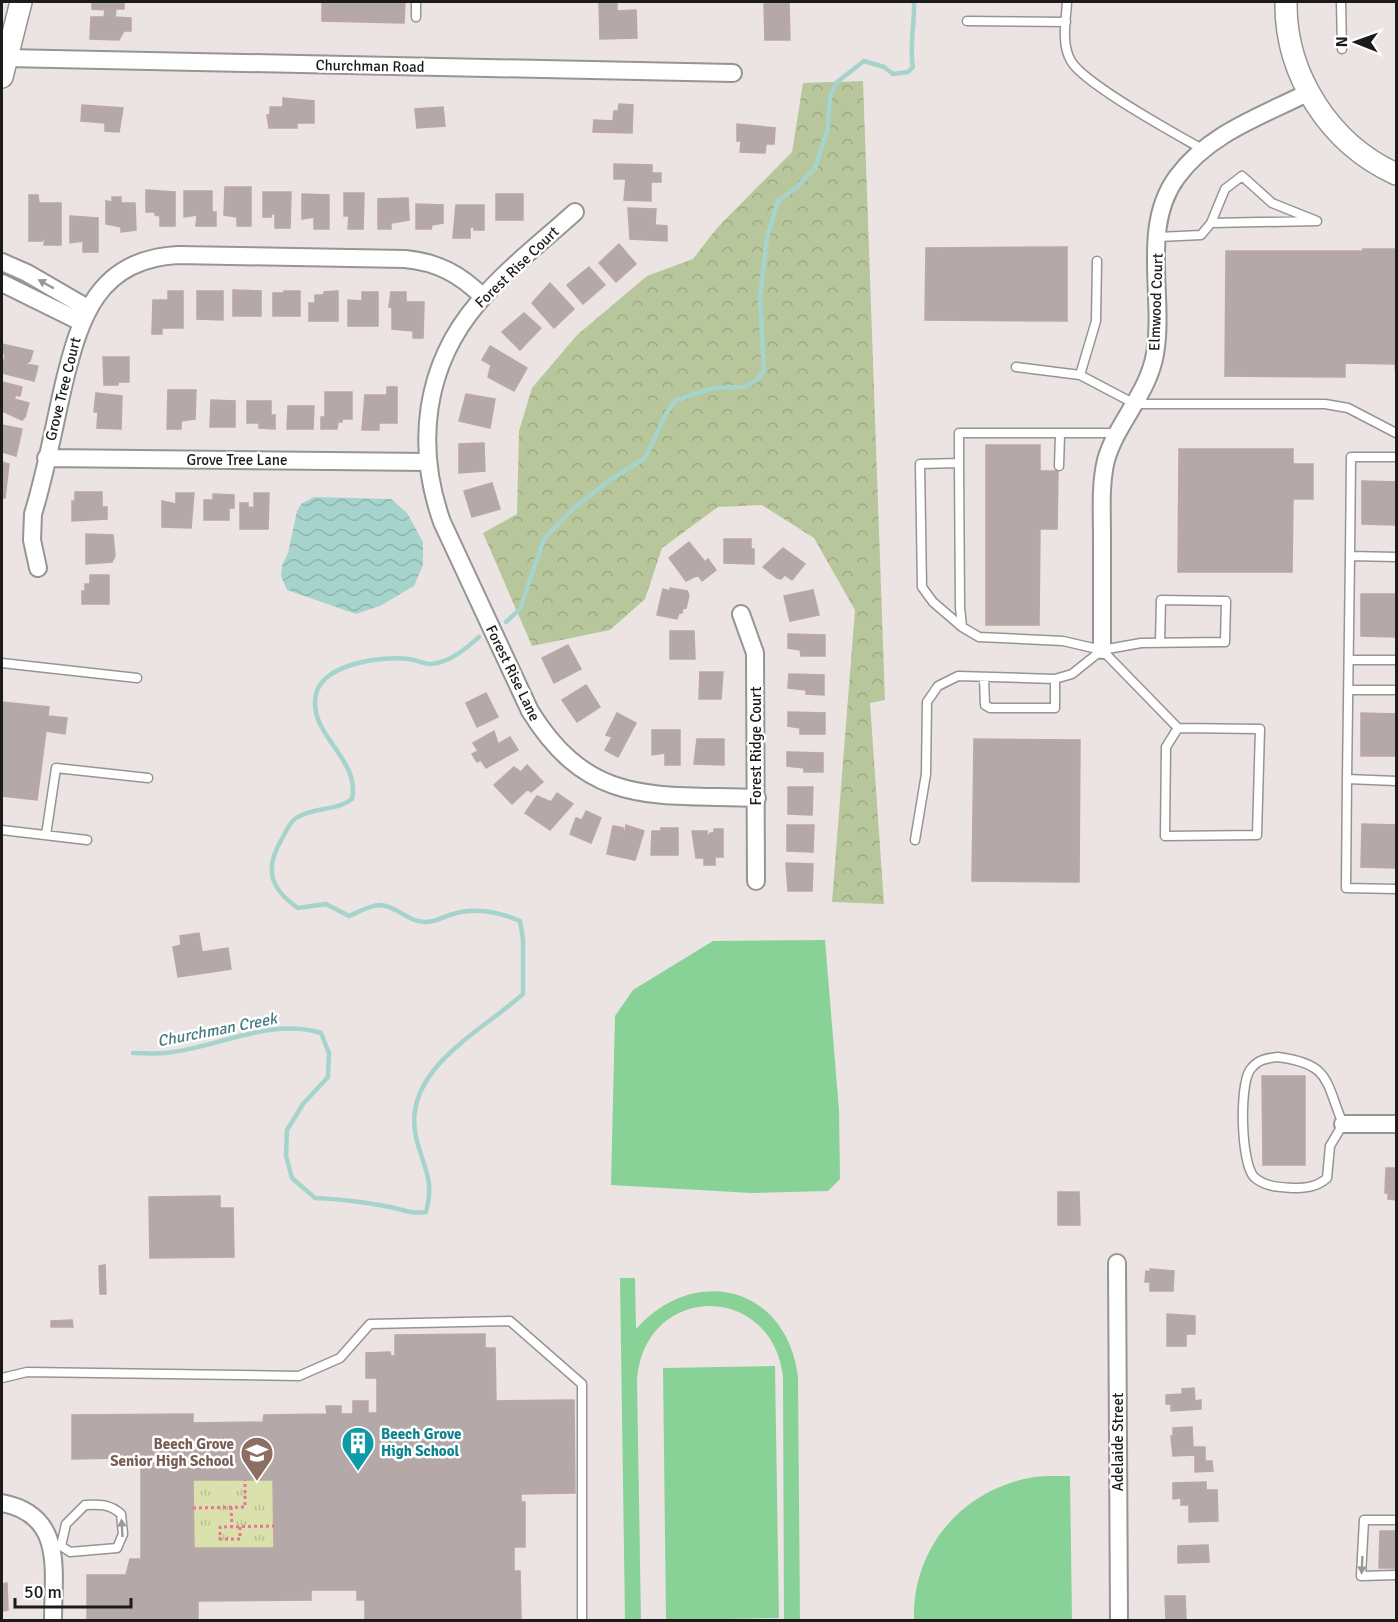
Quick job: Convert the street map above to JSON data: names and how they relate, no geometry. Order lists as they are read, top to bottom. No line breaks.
{"streets":{"street":["Churchman Road","Forest Rise Court","Elmwood Court","Grove Tree Court","Grove Tree Lane","Forest Rise Lane","Forest Ridge Court","Adelaide Street"]},"crossings":[["Forest Rise Court","Grove Tree Court"],["Forest Rise Court","Grove Tree Lane"],["Forest Rise Court","Forest Rise Lane"],["Grove Tree Court","Grove Tree Lane"],["Grove Tree Lane","Forest Rise Lane"],["Forest Rise Lane","Forest Ridge Court"]],"water":["Churchman Creek"],"places":{"building":["Beech Grove High School"],"school or university":["Beech Grove Senior High School"]},"scale_bar":"50 m","north":"left"}
